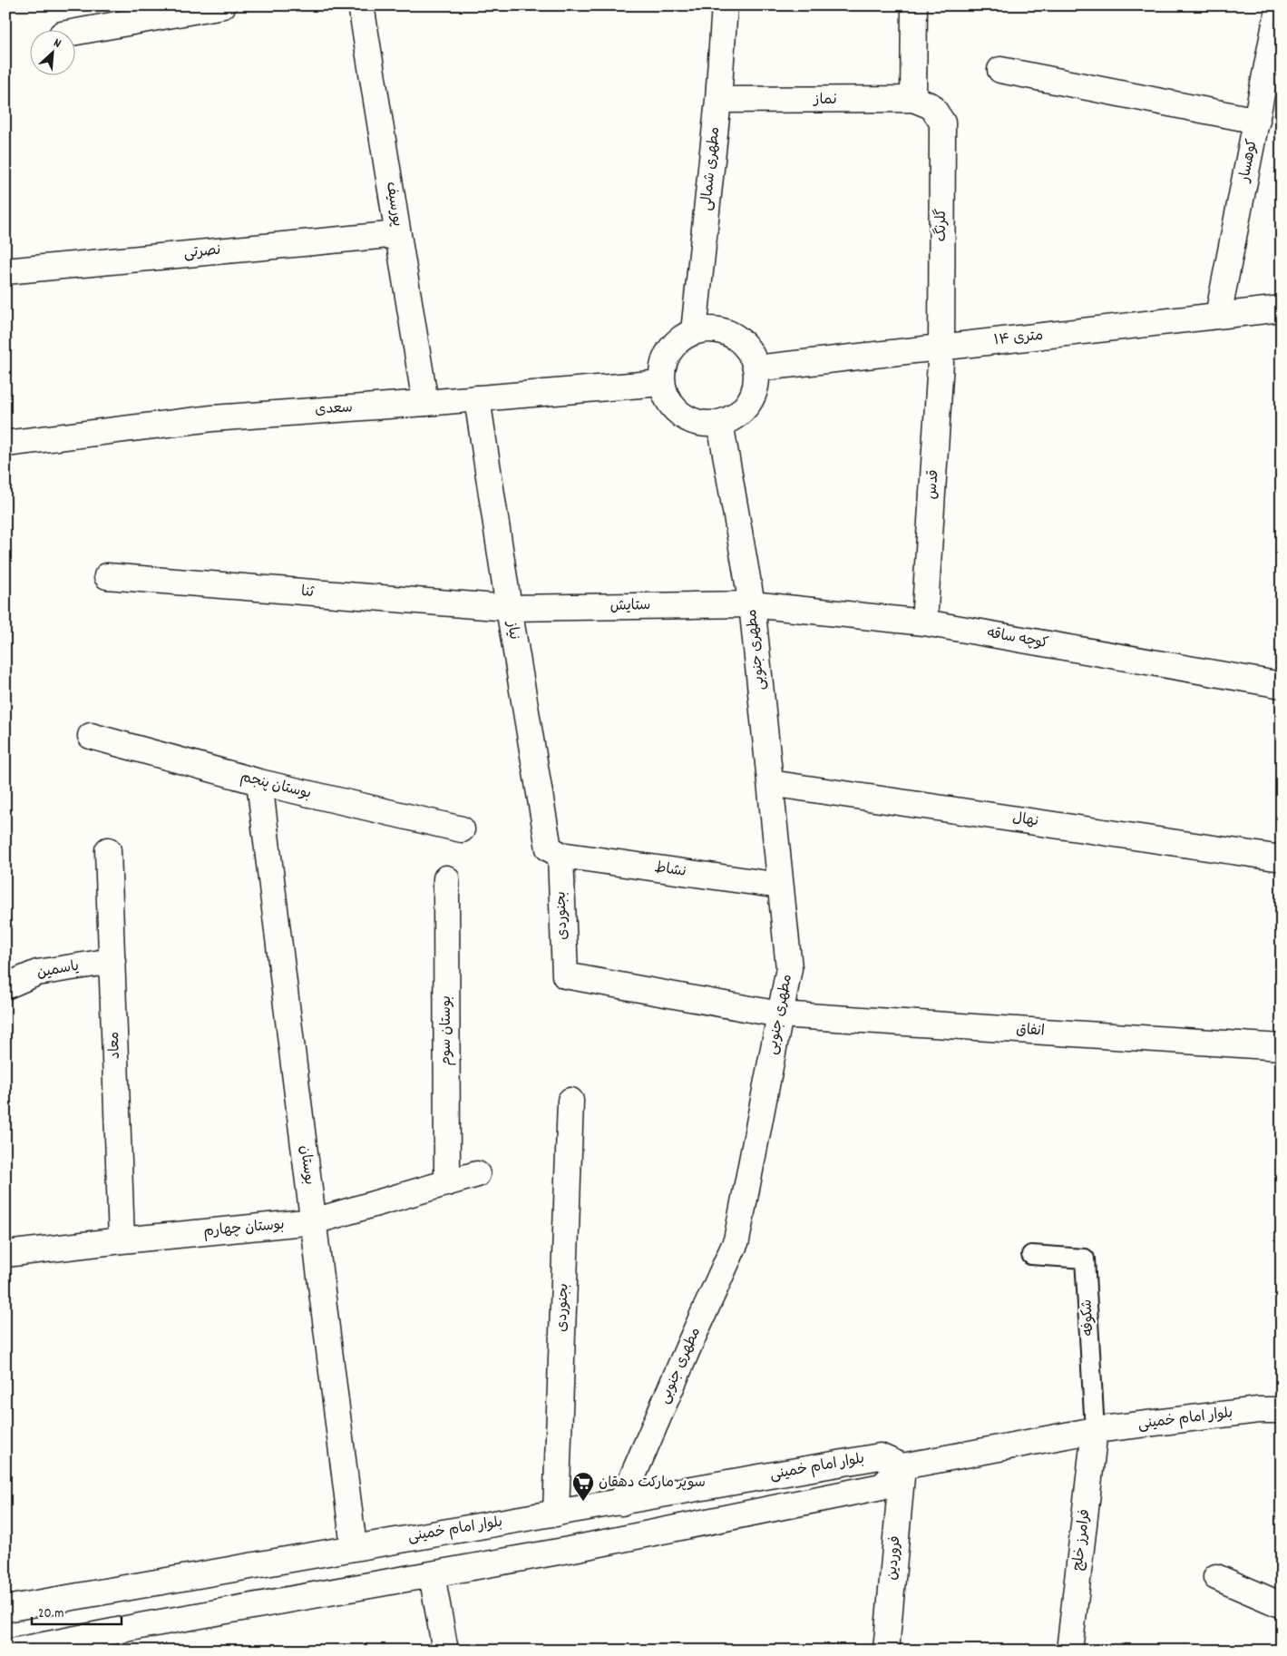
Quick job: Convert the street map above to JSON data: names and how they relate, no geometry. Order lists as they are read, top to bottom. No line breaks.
{"streets":{"street":["نماز","کوهسار","مطهری شمالی","پورسیف","گلرنگ","نصرتی","متری ۱۴","سعدی","قدس","ثنا","ستایش","نیاز","کوچه ساقه","مطهری جنوبی","بوستان پنجم","نهال","نشاط","بجنوردی","یاسمین","بوستان سوم","انفاق","معاد","بوستان","بوستان چهارم","بلوار امام خمینی","فرامرز خلج","فروردین"],"lane":["شکوفه"]},"crossings":[["نماز","مطهری شمالی"],["نماز","گلرنگ"],["کوهسار","متری ۱۴"],["مطهری شمالی","متری ۱۴"],["مطهری شمالی","سعدی"],["مطهری شمالی","مطهری جنوبی"],["پورسیف","نصرتی"],["پورسیف","سعدی"],["گلرنگ","متری ۱۴"],["گلرنگ","قدس"],["متری ۱۴","سعدی"],["متری ۱۴","قدس"],["متری ۱۴","مطهری جنوبی"],["سعدی","نیاز"],["سعدی","مطهری جنوبی"],["قدس","کوچه ساقه"],["ثنا","ستایش"],["ثنا","نیاز"],["ستایش","نیاز"],["ستایش","کوچه ساقه"],["ستایش","مطهری جنوبی"],["نیاز","نشاط"],["نیاز","بجنوردی"],["کوچه ساقه","مطهری جنوبی"],["مطهری جنوبی","نهال"],["مطهری جنوبی","نشاط"],["مطهری جنوبی","انفاق"],["مطهری جنوبی","بلوار امام خمینی"],["بوستان پنجم","بوستان"],["نشاط","بجنوردی"],["بجنوردی","انفاق"],["بجنوردی","بلوار امام خمینی"],["یاسمین","معاد"],["بوستان سوم","بوستان چهارم"],["معاد","بوستان چهارم"],["بوستان","بوستان چهارم"],["بوستان","بلوار امام خمینی"],["شکوفه","بلوار امام خمینی"],["شکوفه","فرامرز خلج"],["بلوار امام خمینی","فرامرز خلج"],["بلوار امام خمینی","فروردین"]],"places":{"supermarket":["سوپر مارکت دهقان"]},"scale_bar":"20 m","north":"top right"}
